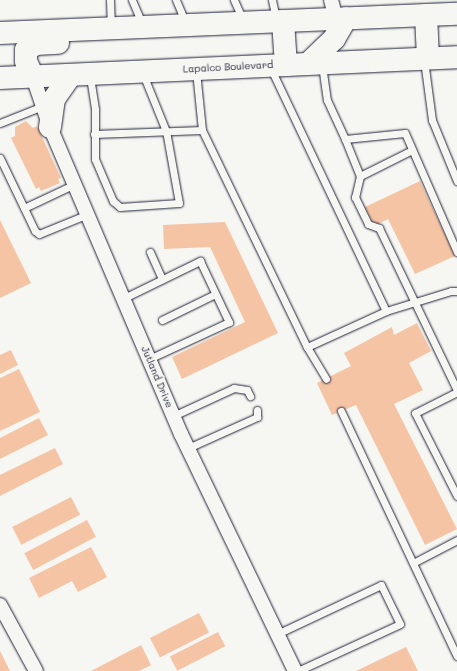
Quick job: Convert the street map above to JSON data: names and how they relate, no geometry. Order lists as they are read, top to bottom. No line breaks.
{"streets":{"main road":["Lapalco Boulevard"],"street":["Jutland Drive"]},"crossings":[["Lapalco Boulevard","Jutland Drive"]]}
